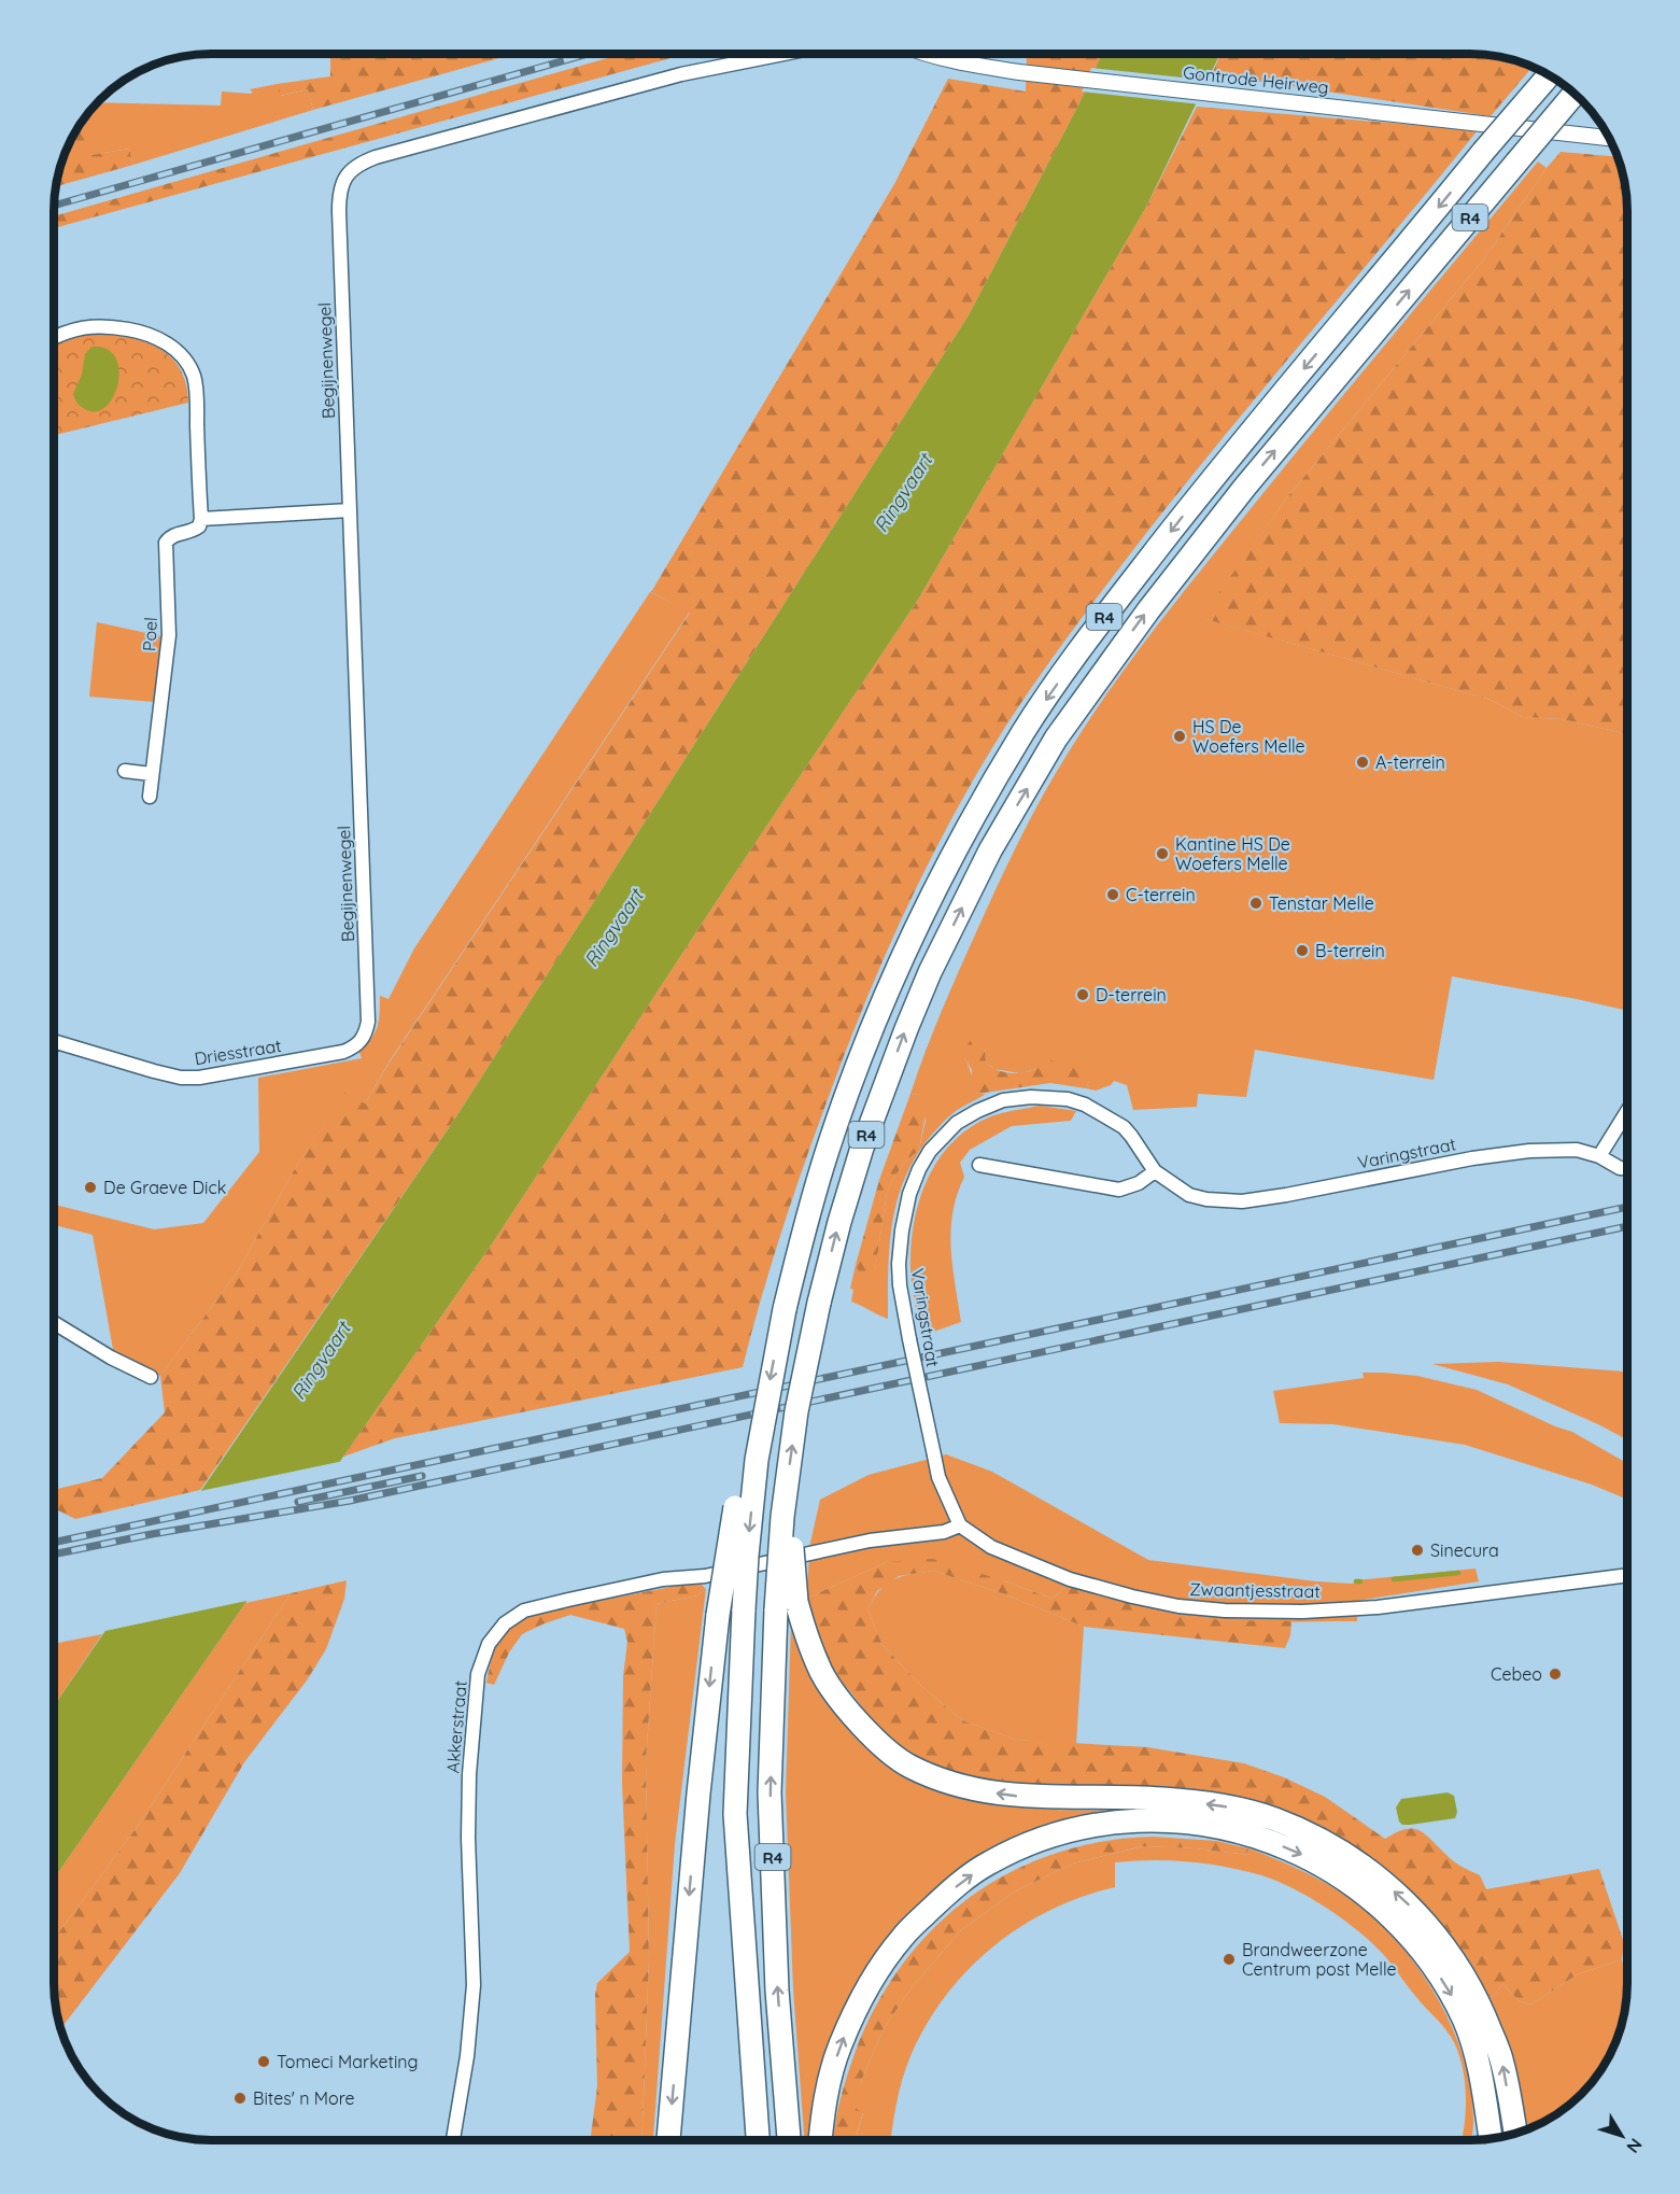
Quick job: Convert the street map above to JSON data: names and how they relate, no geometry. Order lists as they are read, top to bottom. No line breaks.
{"streets":{"highway":["R4"],"street":["Gontrode Heirweg","Begijnenwegel","Poel","Driesstraat","Varingstraat","Zwaantjesstraat","Akkerstraat"]},"crossings":[["Begijnenwegel","Driesstraat"],["Varingstraat","Zwaantjesstraat"],["Varingstraat","Akkerstraat"],["Zwaantjesstraat","Akkerstraat"]],"water":["Ringvaart"],"places":["HS De Woefers Melle","A-terrein","Kantine HS De Woefers Melle","C-terrein","Tenstar Melle","B-terrein","D-terrein","De Graeve Dick","Sinecura","Cebeo","Brandweerzone Centrum post Melle","Tomeci Marketing","Bites' n More"],"north":"bottom right"}
